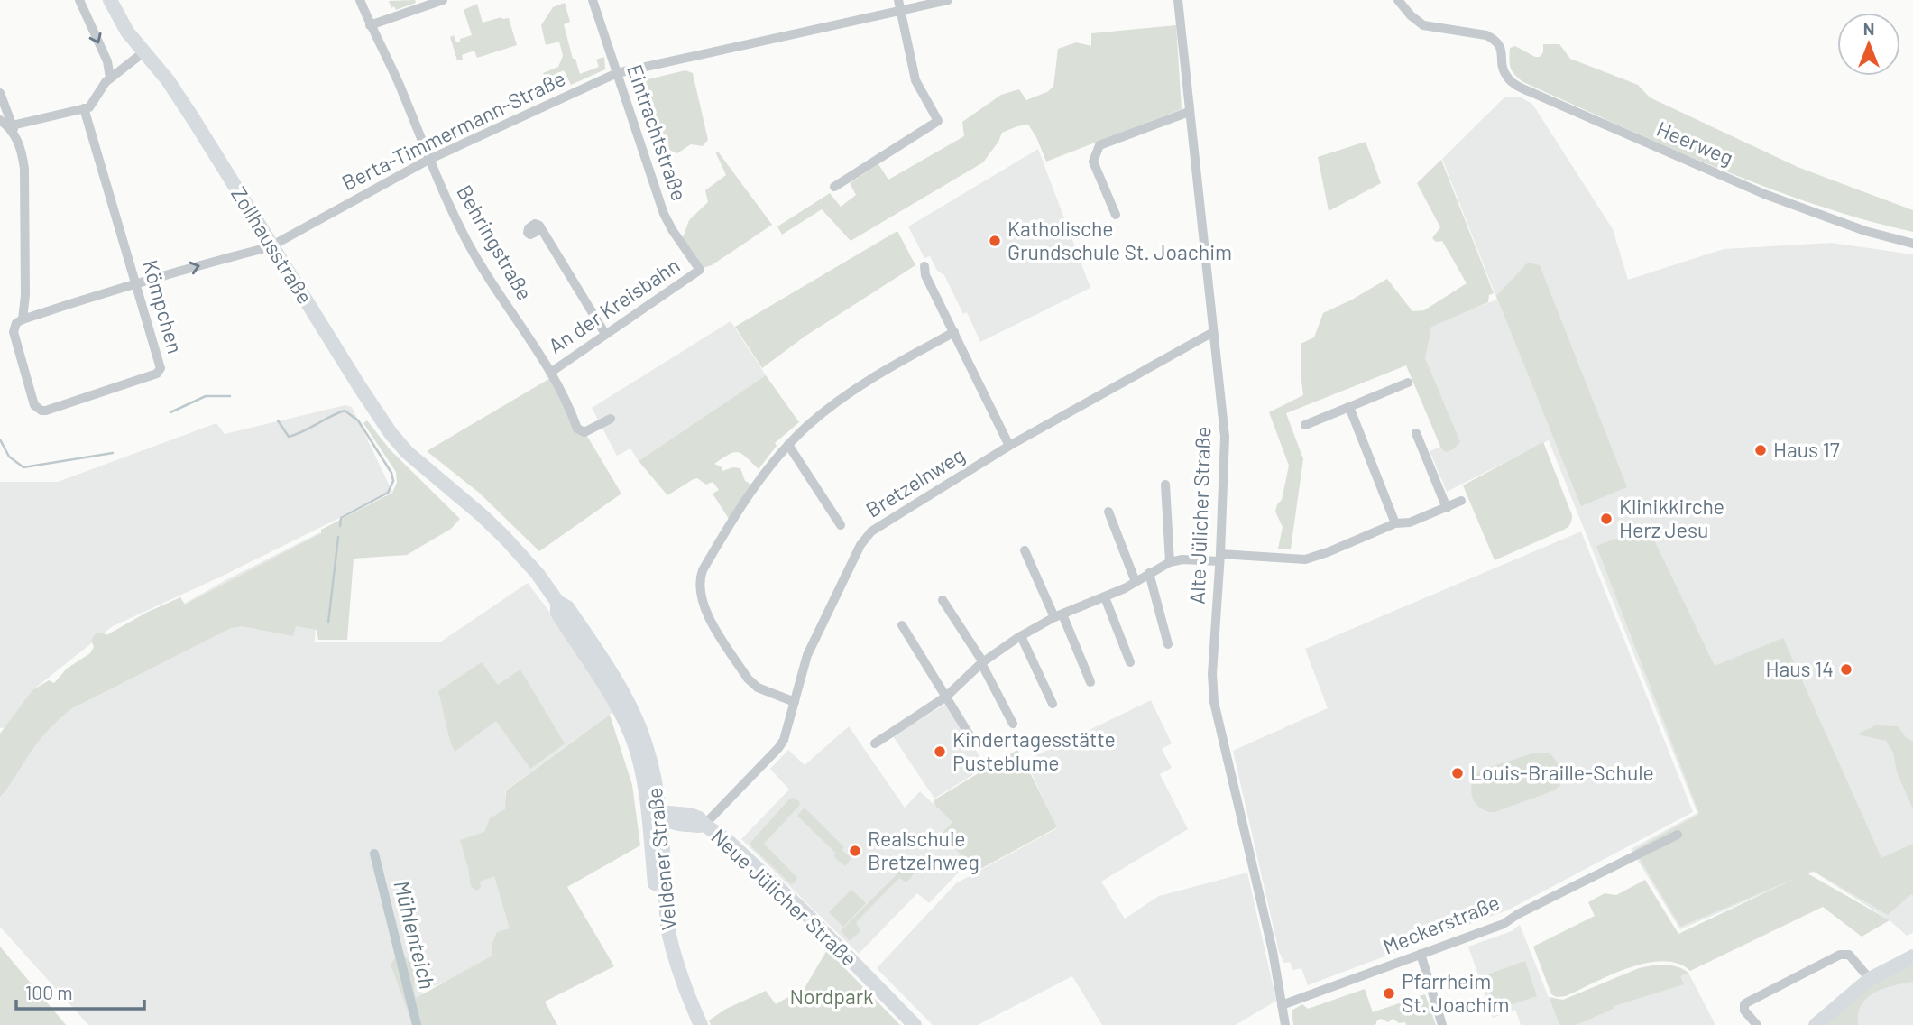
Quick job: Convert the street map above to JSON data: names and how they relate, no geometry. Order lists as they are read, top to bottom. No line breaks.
{"streets":{"street":["Berta-Timmermann-Straße","Eintrachtstraße","Heerweg","Behringstraße","Zollhausstraße","An der Kreisbahn","Kömpchen","Bretzelnweg","Alte Jülicher Straße","Veldener Straße","Neue Jülicher Straße","Meckerstraße"]},"crossings":[["Berta-Timmermann-Straße","Eintrachtstraße"],["Berta-Timmermann-Straße","Behringstraße"],["Berta-Timmermann-Straße","Zollhausstraße"],["Berta-Timmermann-Straße","Kömpchen"],["Eintrachtstraße","An der Kreisbahn"],["Behringstraße","An der Kreisbahn"],["Zollhausstraße","Veldener Straße"],["Bretzelnweg","Alte Jülicher Straße"],["Bretzelnweg","Neue Jülicher Straße"],["Alte Jülicher Straße","Meckerstraße"],["Veldener Straße","Neue Jülicher Straße"]],"water":["Mühlenteich"],"parks":["Nordpark"],"places":["Katholische Grundschule St. Joachim","Haus 17","Klinikkirche Herz Jesu","Haus 14","Kindertagesstätte Pusteblume","Louis-Braille-Schule","Realschule Bretzelnweg","Pfarrheim St. Joachim"],"scale_bar":"100 m","north":"top"}
